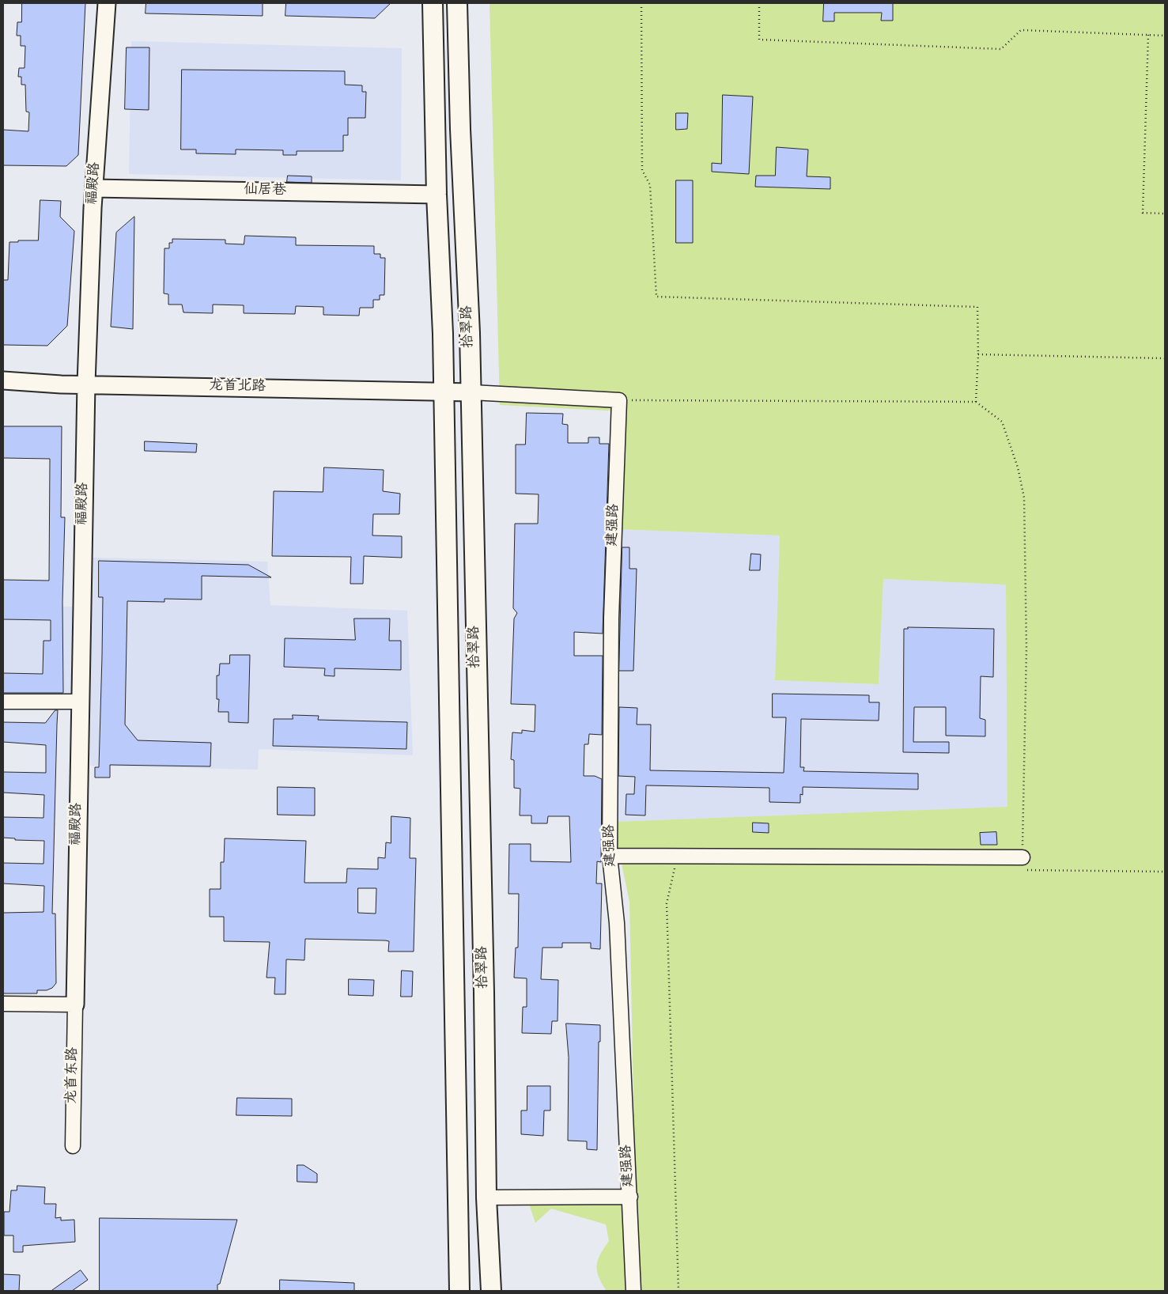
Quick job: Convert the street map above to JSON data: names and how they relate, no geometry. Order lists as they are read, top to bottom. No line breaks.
{"streets":{"main road":["拾翠路"],"street":["福殿路","仙居巷","龙首北路","建强路","龙首东路"]},"crossings":[["福殿路","仙居巷"],["福殿路","龙首北路"],["福殿路","龙首东路"],["仙居巷","拾翠路"],["拾翠路","龙首北路"]]}
